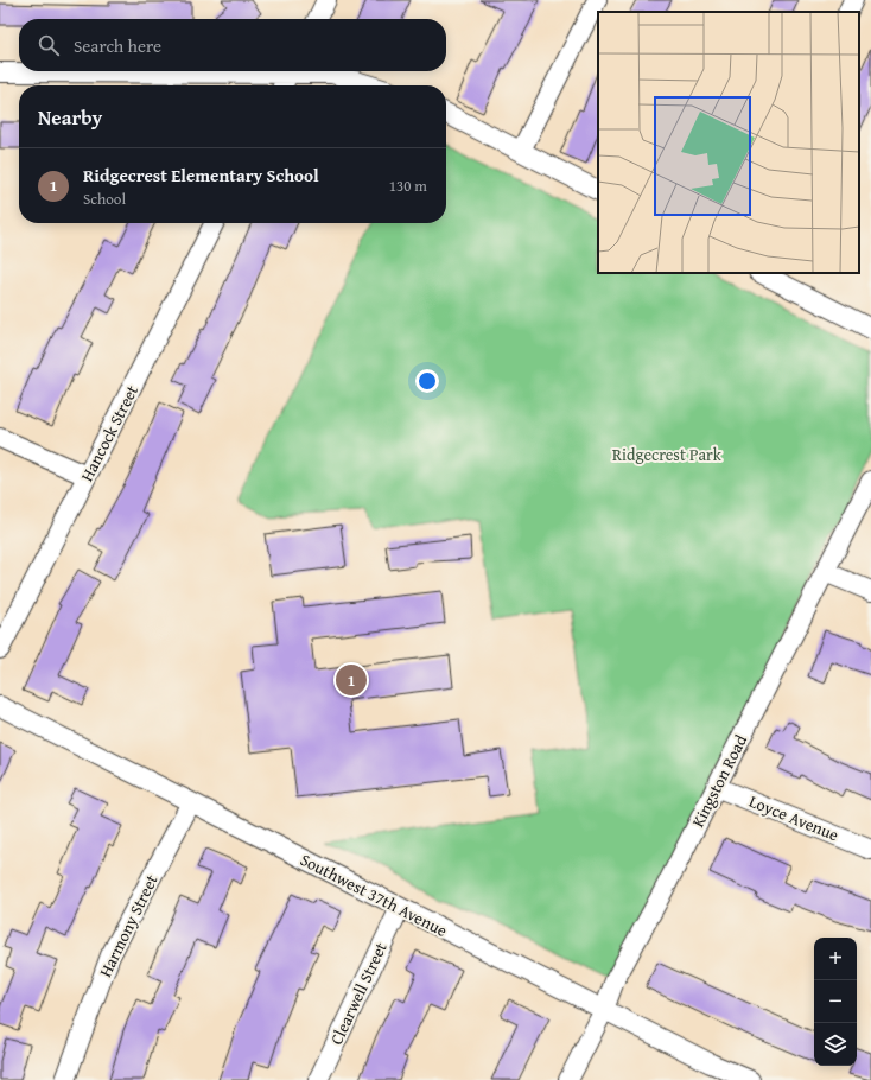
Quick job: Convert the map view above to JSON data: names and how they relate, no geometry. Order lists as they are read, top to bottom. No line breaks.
{"streets":{"street":["Hancock Street","Kingston Road","Loyce Avenue","Southwest 37th Avenue","Harmony Street","Clearwell Street"]},"crossings":[["Kingston Road","Loyce Avenue"],["Kingston Road","Southwest 37th Avenue"],["Southwest 37th Avenue","Harmony Street"],["Southwest 37th Avenue","Clearwell Street"]],"parks":["Ridgecrest Park"],"page":{"search":"Search here","heading":"Nearby","list":[{"mark":"1","name":"Ridgecrest Elementary School","note":"School","value":"130 m"}],"pins":"1","map_buttons":["+","−"]}}
